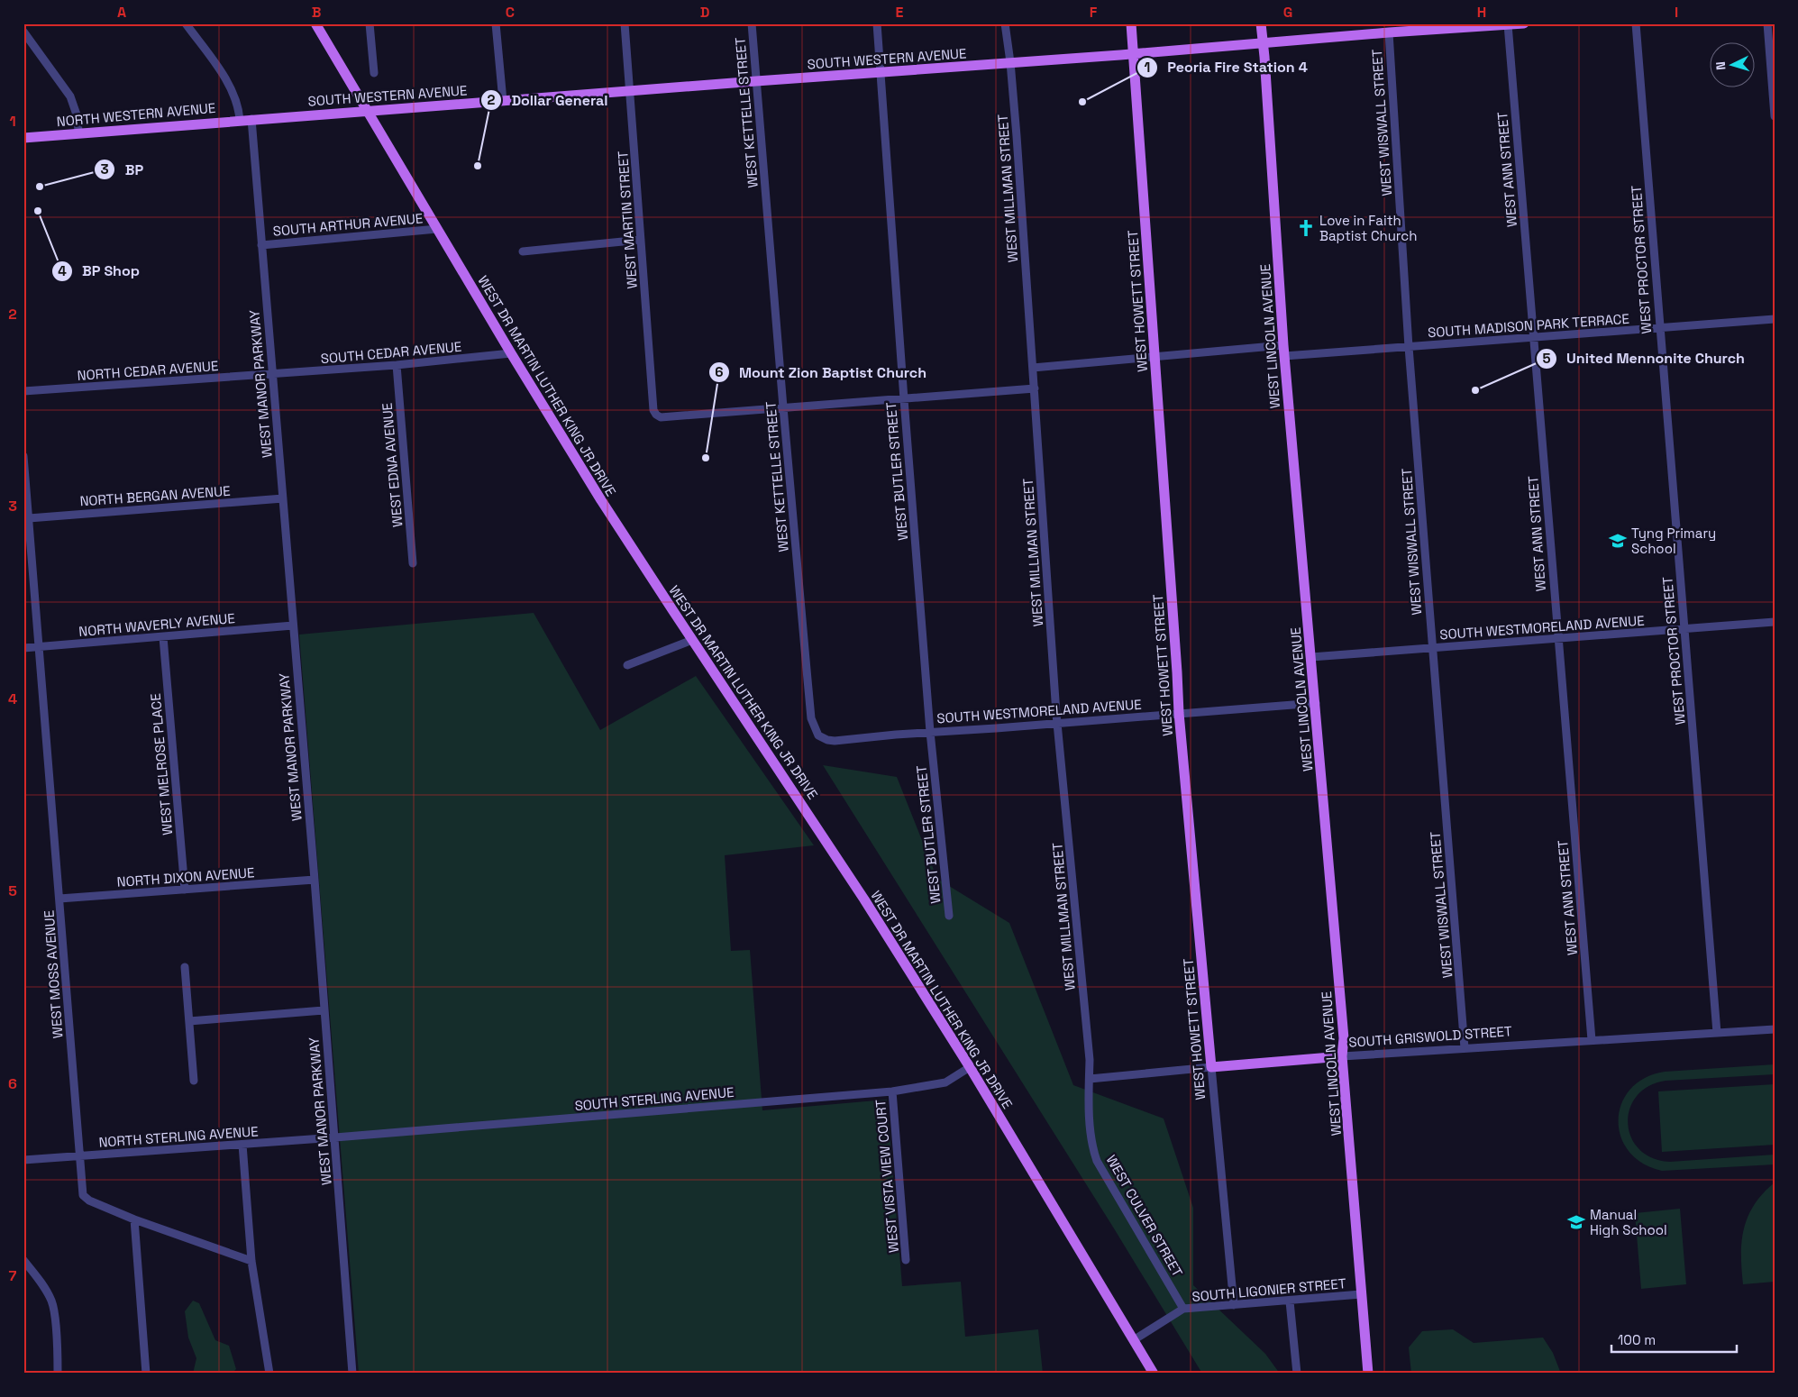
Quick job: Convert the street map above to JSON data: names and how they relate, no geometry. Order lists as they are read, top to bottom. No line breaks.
{"streets":{"main road":["SOUTH WESTERN AVENUE","NORTH WESTERN AVENUE","WEST HOWETT STREET","WEST LINCOLN AVENUE","WEST DR MARTIN LUTHER KING JR DRIVE","SOUTH GRISWOLD STREET"],"street":["WEST KETTELLE STREET","WEST WISWALL STREET","WEST ANN STREET","WEST MILLMAN STREET","WEST MARTIN STREET","SOUTH ARTHUR AVENUE","WEST PROCTOR STREET","SOUTH MADISON PARK TERRACE","SOUTH CEDAR AVENUE","NORTH CEDAR AVENUE","WEST MANOR PARKWAY","WEST EDNA AVENUE","WEST BUTLER STREET","NORTH BERGAN AVENUE","NORTH WAVERLY AVENUE","SOUTH WESTMORELAND AVENUE","WEST MELROSE PLACE","NORTH DIXON AVENUE","WEST MOSS AVENUE","SOUTH STERLING AVENUE","NORTH STERLING AVENUE","WEST VISTA VIEW COURT","WEST CULVER STREET","SOUTH LIGONIER STREET"]},"crossings":[["SOUTH WESTERN AVENUE","WEST KETTELLE STREET"],["SOUTH WESTERN AVENUE","NORTH WESTERN AVENUE"],["SOUTH WESTERN AVENUE","WEST WISWALL STREET"],["SOUTH WESTERN AVENUE","WEST ANN STREET"],["SOUTH WESTERN AVENUE","WEST MILLMAN STREET"],["SOUTH WESTERN AVENUE","WEST MARTIN STREET"],["SOUTH WESTERN AVENUE","WEST HOWETT STREET"],["SOUTH WESTERN AVENUE","WEST LINCOLN AVENUE"],["SOUTH WESTERN AVENUE","WEST MANOR PARKWAY"],["SOUTH WESTERN AVENUE","WEST DR MARTIN LUTHER KING JR DRIVE"],["SOUTH WESTERN AVENUE","WEST BUTLER STREET"],["WEST KETTELLE STREET","WEST MARTIN STREET"],["WEST KETTELLE STREET","SOUTH WESTMORELAND AVENUE"],["NORTH WESTERN AVENUE","WEST MANOR PARKWAY"],["WEST WISWALL STREET","SOUTH MADISON PARK TERRACE"],["WEST WISWALL STREET","SOUTH WESTMORELAND AVENUE"],["WEST WISWALL STREET","SOUTH GRISWOLD STREET"],["WEST ANN STREET","SOUTH MADISON PARK TERRACE"],["WEST ANN STREET","SOUTH WESTMORELAND AVENUE"],["WEST ANN STREET","SOUTH GRISWOLD STREET"],["WEST MILLMAN STREET","SOUTH MADISON PARK TERRACE"],["WEST MILLMAN STREET","SOUTH WESTMORELAND AVENUE"],["WEST MILLMAN STREET","SOUTH GRISWOLD STREET"],["WEST MILLMAN STREET","WEST CULVER STREET"],["SOUTH ARTHUR AVENUE","WEST MANOR PARKWAY"],["SOUTH ARTHUR AVENUE","WEST DR MARTIN LUTHER KING JR DRIVE"],["WEST PROCTOR STREET","SOUTH MADISON PARK TERRACE"],["WEST PROCTOR STREET","SOUTH WESTMORELAND AVENUE"],["WEST PROCTOR STREET","SOUTH GRISWOLD STREET"],["WEST HOWETT STREET","SOUTH MADISON PARK TERRACE"],["WEST HOWETT STREET","SOUTH WESTMORELAND AVENUE"],["WEST HOWETT STREET","SOUTH GRISWOLD STREET"],["WEST HOWETT STREET","SOUTH LIGONIER STREET"],["SOUTH MADISON PARK TERRACE","WEST LINCOLN AVENUE"],["WEST LINCOLN AVENUE","SOUTH WESTMORELAND AVENUE"],["WEST LINCOLN AVENUE","SOUTH GRISWOLD STREET"],["WEST LINCOLN AVENUE","SOUTH LIGONIER STREET"],["SOUTH CEDAR AVENUE","NORTH CEDAR AVENUE"],["SOUTH CEDAR AVENUE","WEST MANOR PARKWAY"],["SOUTH CEDAR AVENUE","WEST DR MARTIN LUTHER KING JR DRIVE"],["SOUTH CEDAR AVENUE","WEST EDNA AVENUE"],["NORTH CEDAR AVENUE","WEST MANOR PARKWAY"],["WEST MANOR PARKWAY","NORTH BERGAN AVENUE"],["WEST MANOR PARKWAY","NORTH WAVERLY AVENUE"],["WEST MANOR PARKWAY","NORTH DIXON AVENUE"],["WEST MANOR PARKWAY","SOUTH STERLING AVENUE"],["WEST MANOR PARKWAY","NORTH STERLING AVENUE"],["WEST DR MARTIN LUTHER KING JR DRIVE","SOUTH STERLING AVENUE"],["WEST DR MARTIN LUTHER KING JR DRIVE","SOUTH LIGONIER STREET"],["WEST BUTLER STREET","SOUTH WESTMORELAND AVENUE"],["NORTH BERGAN AVENUE","WEST MOSS AVENUE"],["NORTH WAVERLY AVENUE","WEST MELROSE PLACE"],["NORTH WAVERLY AVENUE","WEST MOSS AVENUE"],["WEST MELROSE PLACE","NORTH DIXON AVENUE"],["NORTH DIXON AVENUE","WEST MOSS AVENUE"],["WEST MOSS AVENUE","NORTH STERLING AVENUE"],["SOUTH GRISWOLD STREET","WEST CULVER STREET"],["SOUTH STERLING AVENUE","NORTH STERLING AVENUE"],["SOUTH STERLING AVENUE","WEST VISTA VIEW COURT"],["WEST CULVER STREET","SOUTH LIGONIER STREET"]],"places":{"other":["Peoria Fire Station 4","Dollar General","BP","BP Shop","United Mennonite Church","Mount Zion Baptist Church"],"church":["Love in Faith Baptist Church"],"school or university":["Tyng Primary School","Manual High School"]},"scale_bar":"100 m","north":"left","grid":{"columns":["A","B","C","D","E","F","G","H","I"],"rows":["1","2","3","4","5","6","7"]}}
